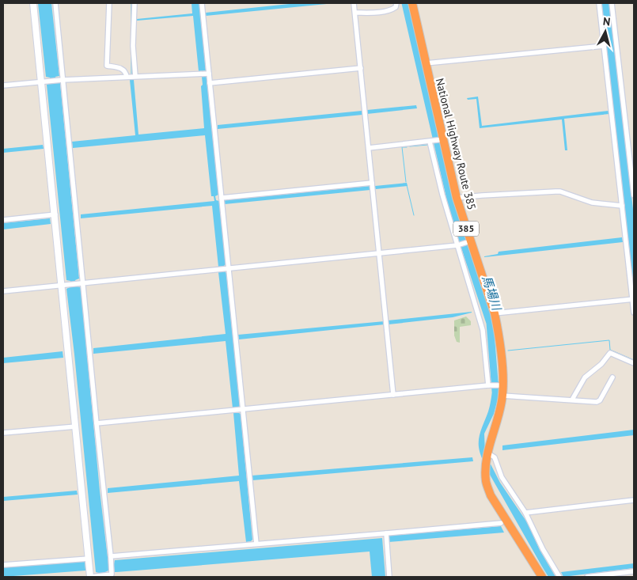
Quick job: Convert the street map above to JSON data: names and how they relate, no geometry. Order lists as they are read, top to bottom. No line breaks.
{"streets":{"highway":["National Highway Route 385","385"]},"water":["馬場川"],"north":"top"}
